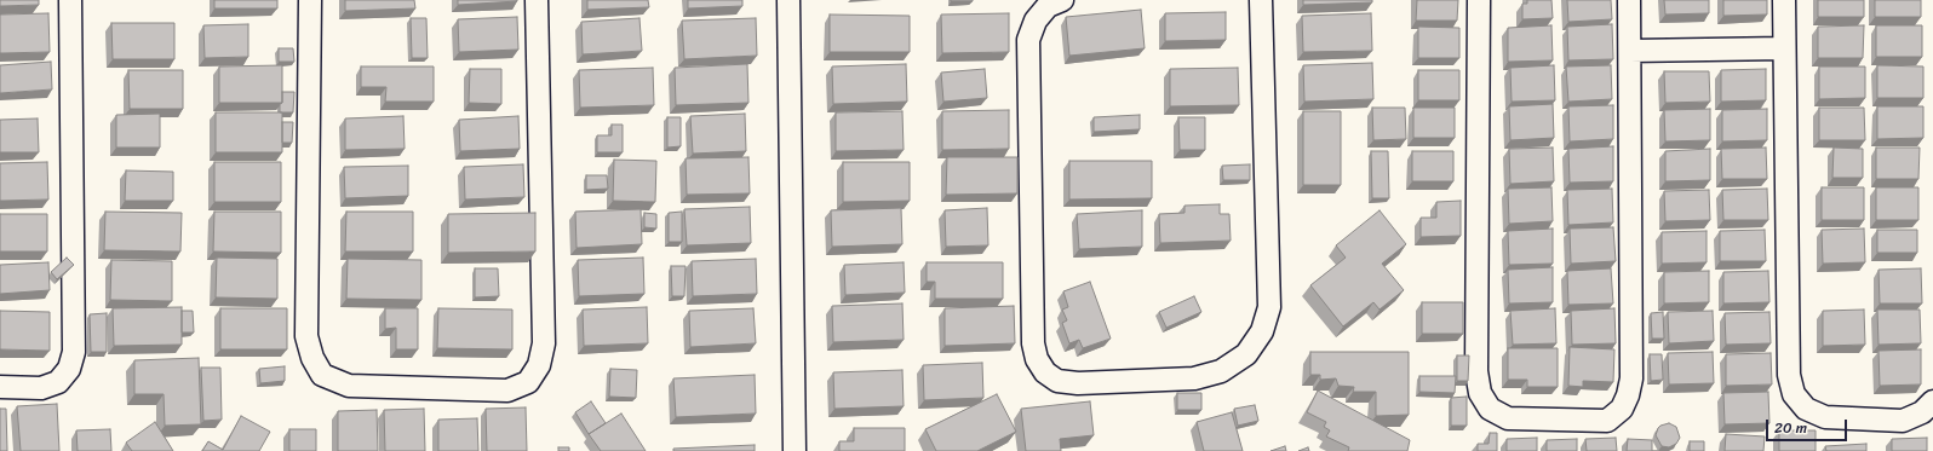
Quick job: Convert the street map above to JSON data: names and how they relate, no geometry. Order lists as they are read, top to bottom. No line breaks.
{"scale_bar":"20 m"}
